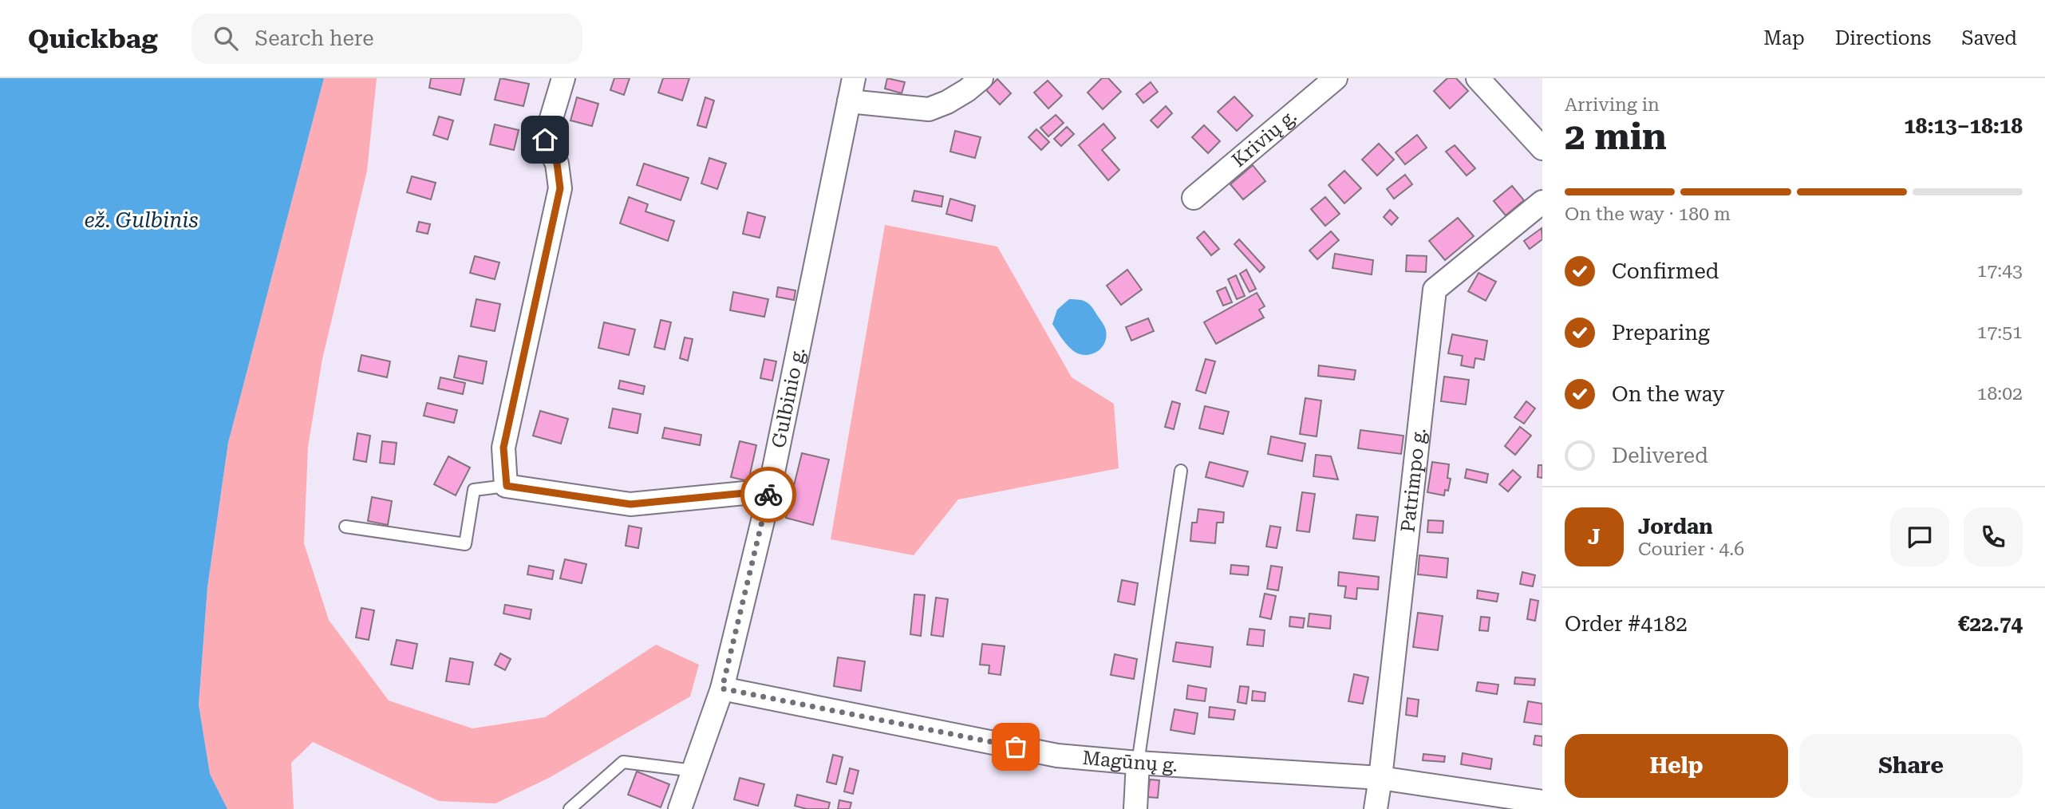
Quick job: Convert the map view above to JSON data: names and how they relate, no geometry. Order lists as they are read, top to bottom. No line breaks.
{"streets":{"street":["Krivių g.","Gulbinio g.","Patrimpo g.","Magūnų g."]},"crossings":[["Gulbinio g.","Magūnų g."],["Patrimpo g.","Magūnų g."]],"water":["ež. Gulbinis"],"page":{"header":"Quickbag","search":"Search here","nav":["Map","Directions","Saved"],"heading":["2 min","Arriving in","18:13–18:18"],"panel":["Jordan","Courier · 4.6","Order #4182","€22.74"],"bar":"On the way · 180 m","list":[["Confirmed","17:43"],["Preparing","17:51"],["On the way","18:02"],"Delivered"],"round":"J","buttons":["Help","Share"]}}
